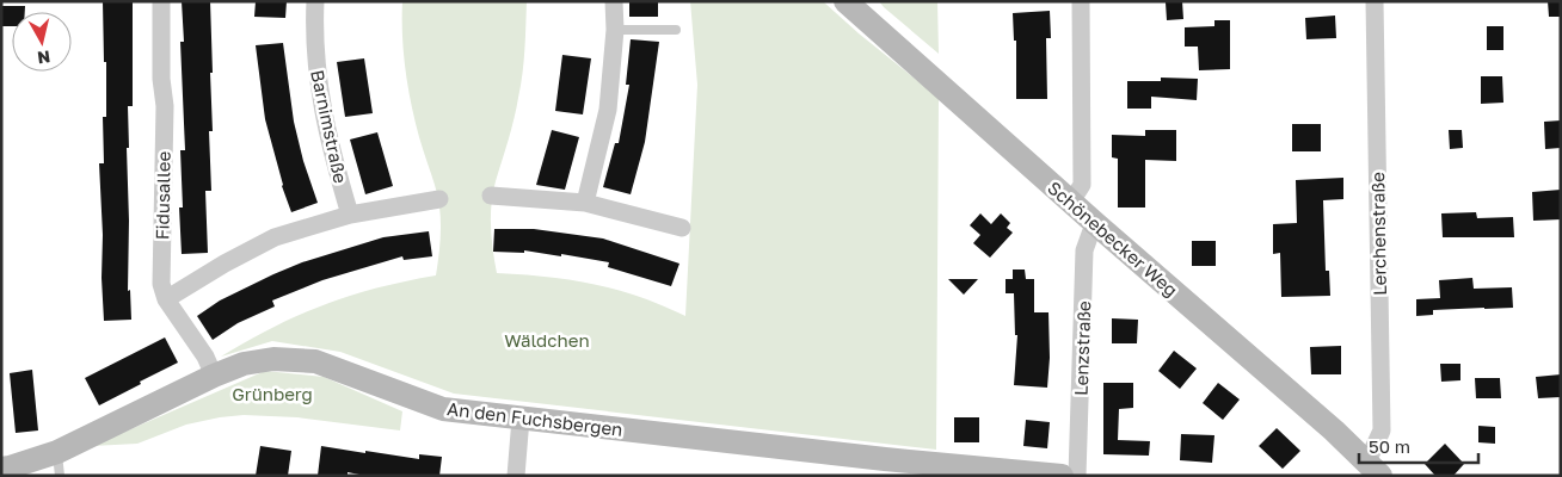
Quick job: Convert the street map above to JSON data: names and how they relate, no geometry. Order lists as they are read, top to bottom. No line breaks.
{"streets":{"street":["Barnimstraße","Fidusallee","Lerchenstraße","Schönebecker Weg","Lenzstraße","An den Fuchsbergen"]},"crossings":[["Fidusallee","An den Fuchsbergen"],["Lerchenstraße","Schönebecker Weg"],["Schönebecker Weg","Lenzstraße"]],"parks":["Wäldchen","Grünberg"],"scale_bar":"50 m","north":"bottom"}
